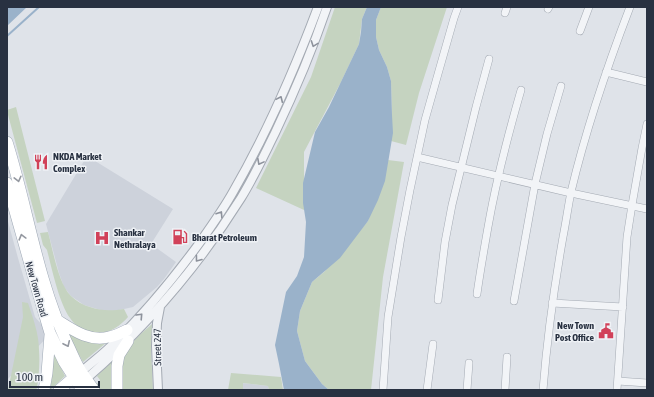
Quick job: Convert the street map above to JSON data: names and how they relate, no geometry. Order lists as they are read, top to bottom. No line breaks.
{"streets":{"main road":["New Town Road"],"street":["Street 247"]},"places":{"restaurant":["NKDA Market Complex"],"fuel station":["Bharat Petroleum"],"hospital":["Shankar Nethralaya"],"public building":["New Town Post Office"]},"scale_bar":"100 m"}
